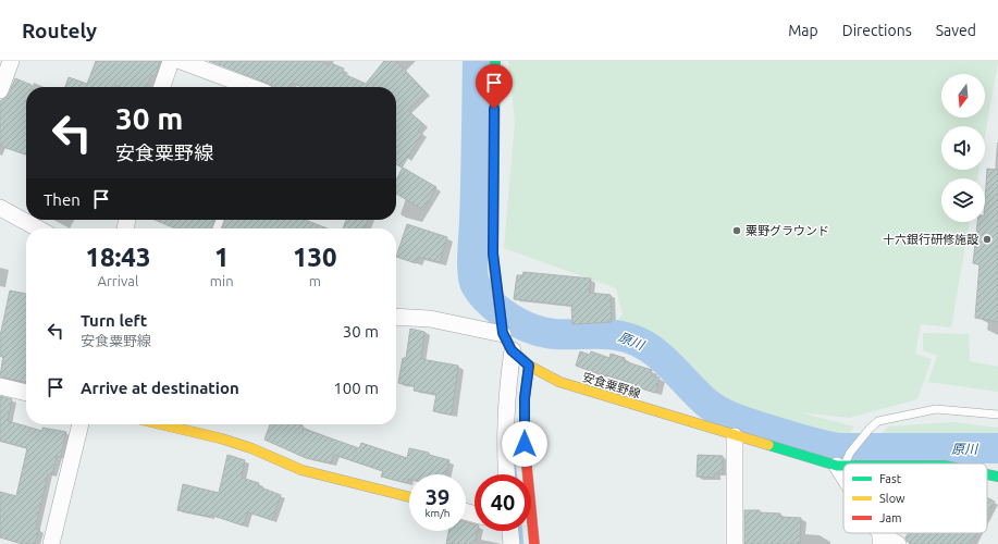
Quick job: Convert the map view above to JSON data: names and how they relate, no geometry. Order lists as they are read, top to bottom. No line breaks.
{"streets":{"main road":["安食粟野線"]},"water":["原川"],"places":["粟野グラウンド","十六銀行研修施設"],"legend":["Fast","Slow","Jam"],"north":"bottom","page":{"header":"Routely","nav":["Map","Directions","Saved"],"turn":["30 m","安食粟野線"],"then":"Then","eta":["18:43","Arrival","1","min","130","m"],"list":[{"name":"Turn left","note":"安食粟野線","value":"30 m"},{"name":"Arrive at destination","value":"100 m"}],"speed":"39 km/h","limit":"40"}}
